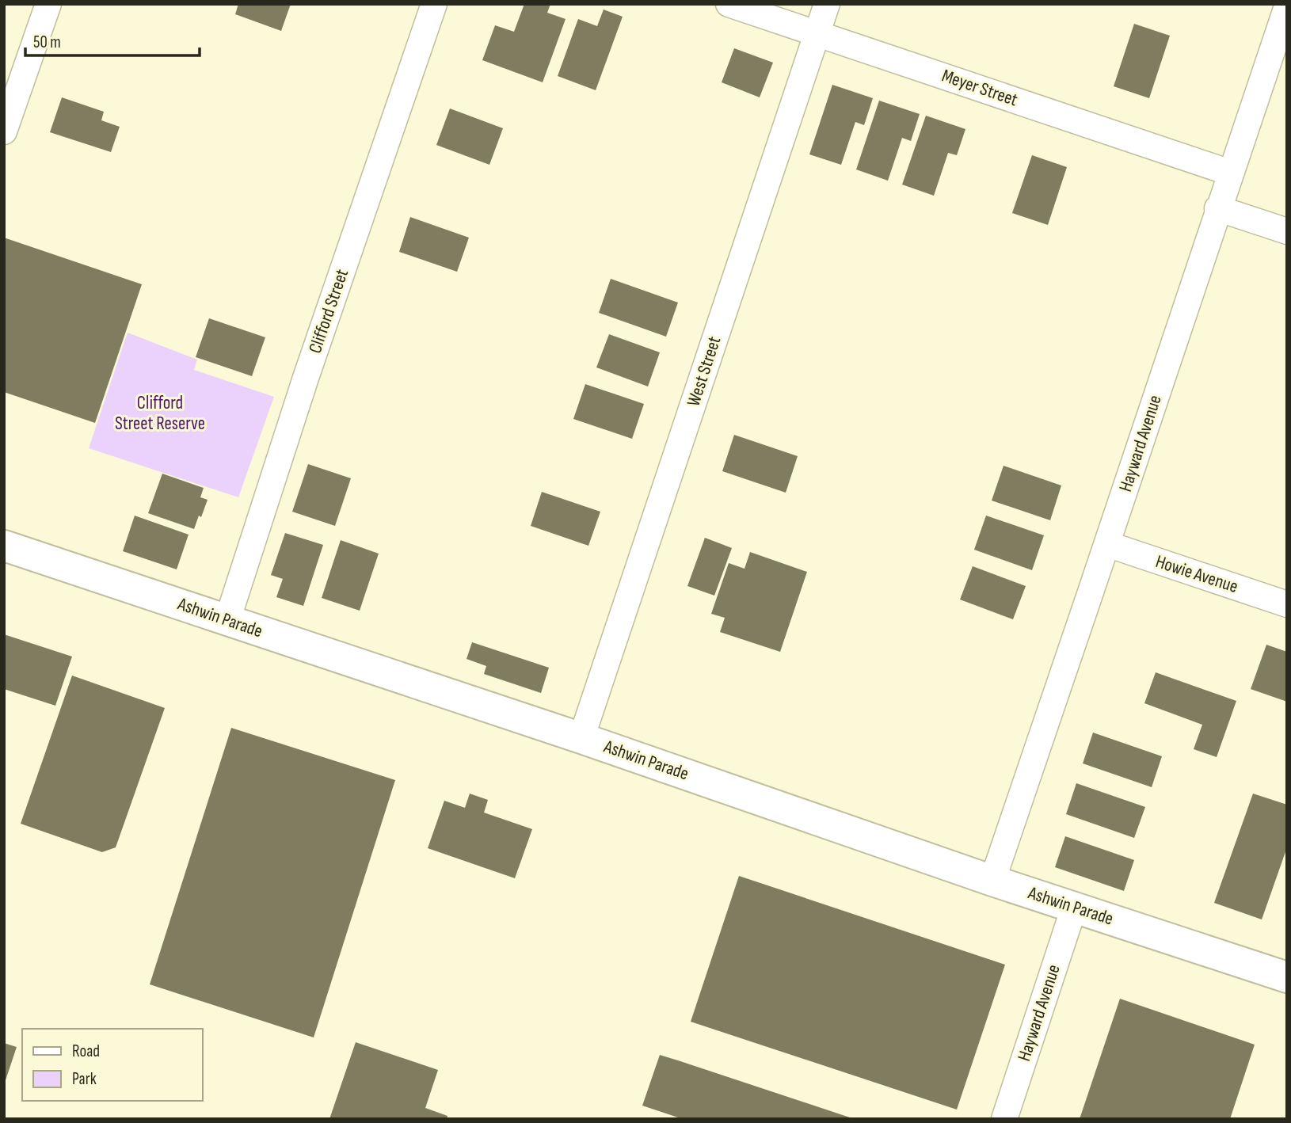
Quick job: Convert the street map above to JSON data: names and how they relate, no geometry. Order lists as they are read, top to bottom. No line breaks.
{"streets":{"street":["Meyer Street","Clifford Street","West Street","Hayward Avenue","Howie Avenue","Ashwin Parade"]},"crossings":[["Meyer Street","West Street"],["Meyer Street","Hayward Avenue"],["Clifford Street","Ashwin Parade"],["West Street","Ashwin Parade"],["Hayward Avenue","Howie Avenue"],["Hayward Avenue","Ashwin Parade"]],"parks":["Clifford Street Reserve"],"legend":["Road","Park"],"scale_bar":"50 m"}
